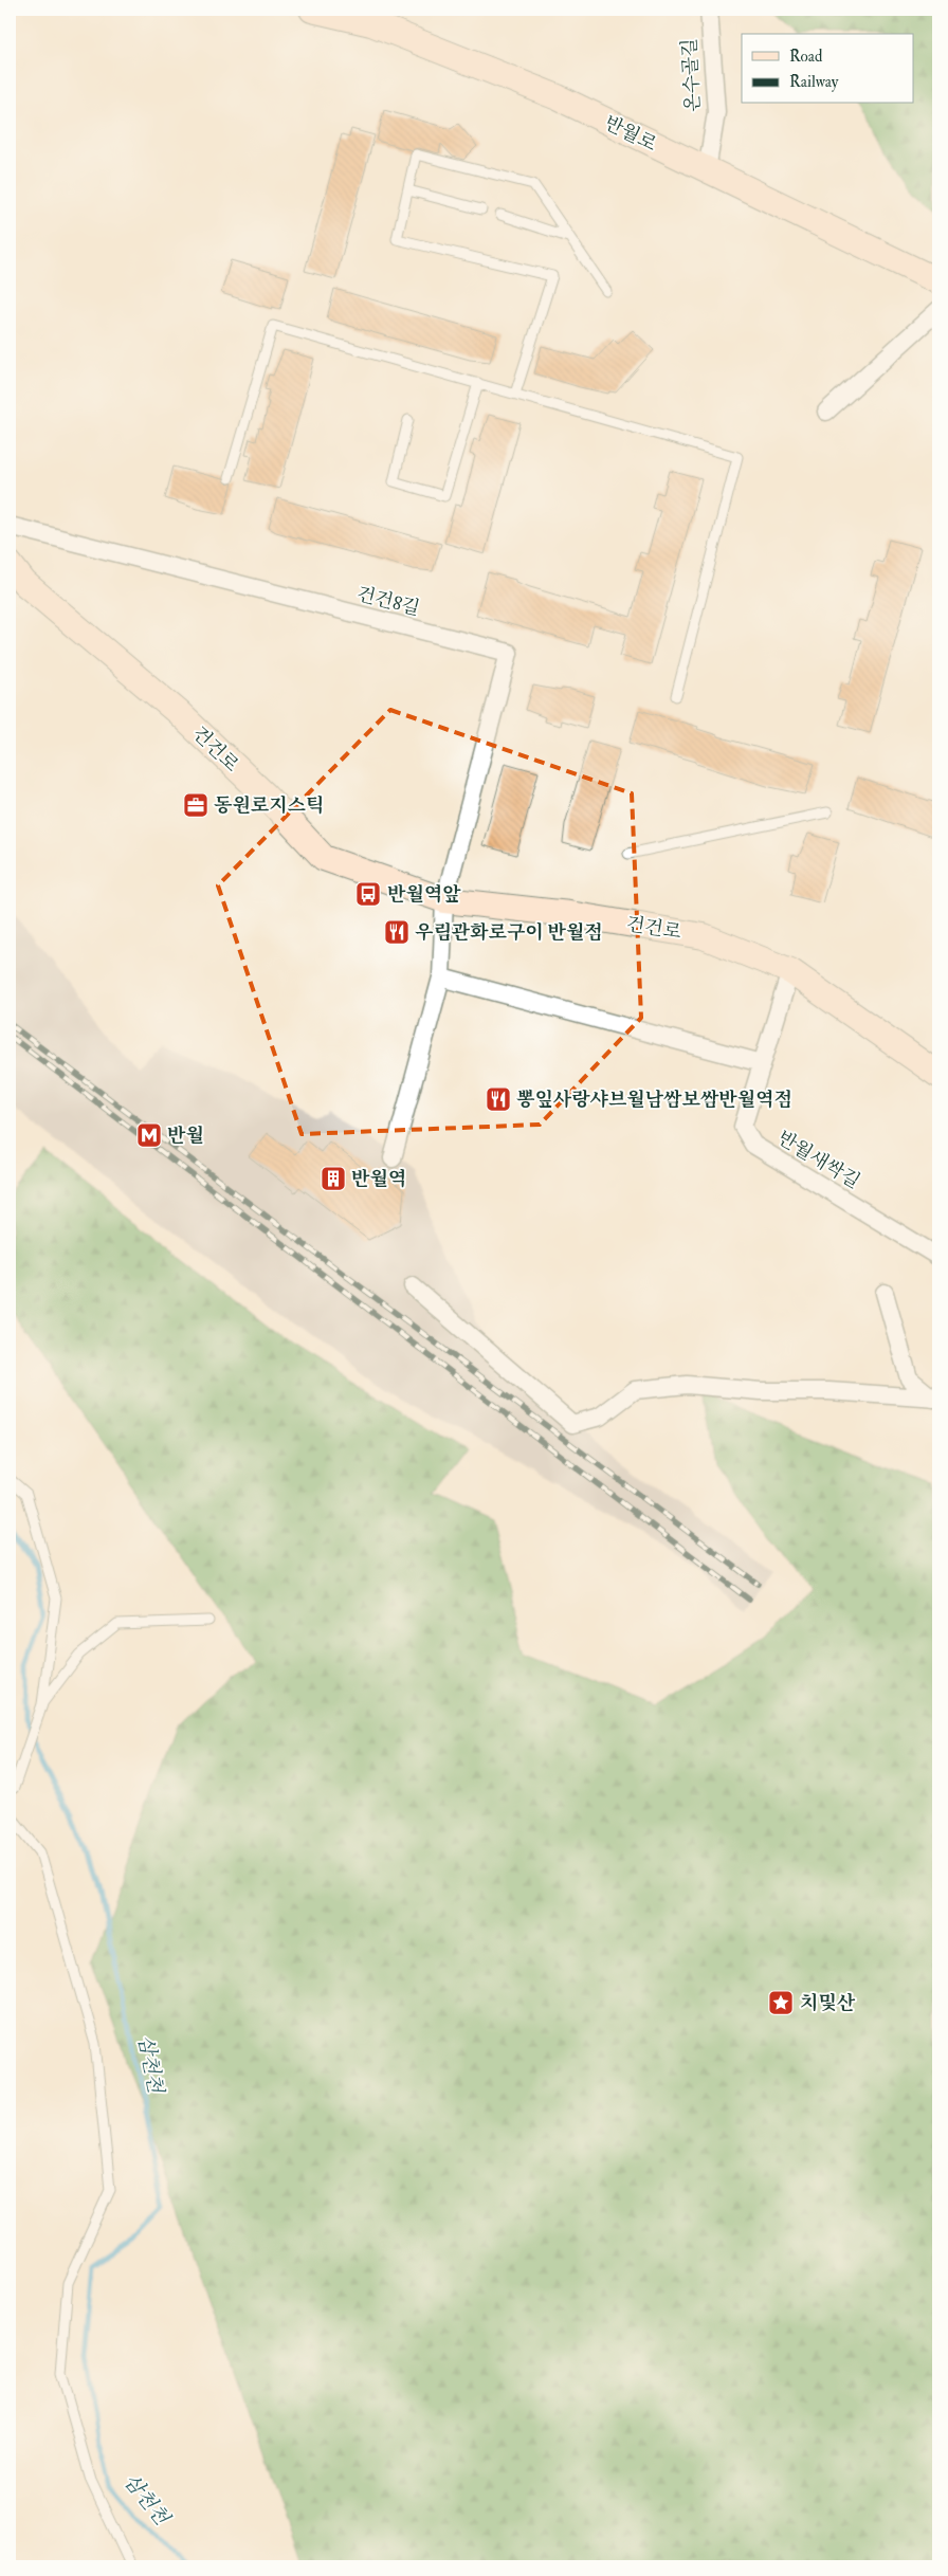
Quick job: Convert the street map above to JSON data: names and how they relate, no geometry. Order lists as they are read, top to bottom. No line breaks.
{"streets":{"street":["온수골길","반월로","건건8길","건건로","반월새싹길"]},"crossings":[["온수골길","반월로"],["건건8길","건건로"],["건건로","반월새싹길"]],"water":["삼천천"],"places":{"office":["동원로지스틱"],"bus stop":["반월역앞"],"restaurant":["우림관화로구이 반월점","뽕잎사랑샤브월남쌈보쌈반월역점"],"metro station":["반월"],"building":["반월역"],"place":["치및산"]},"legend":["Road","Railway"]}
